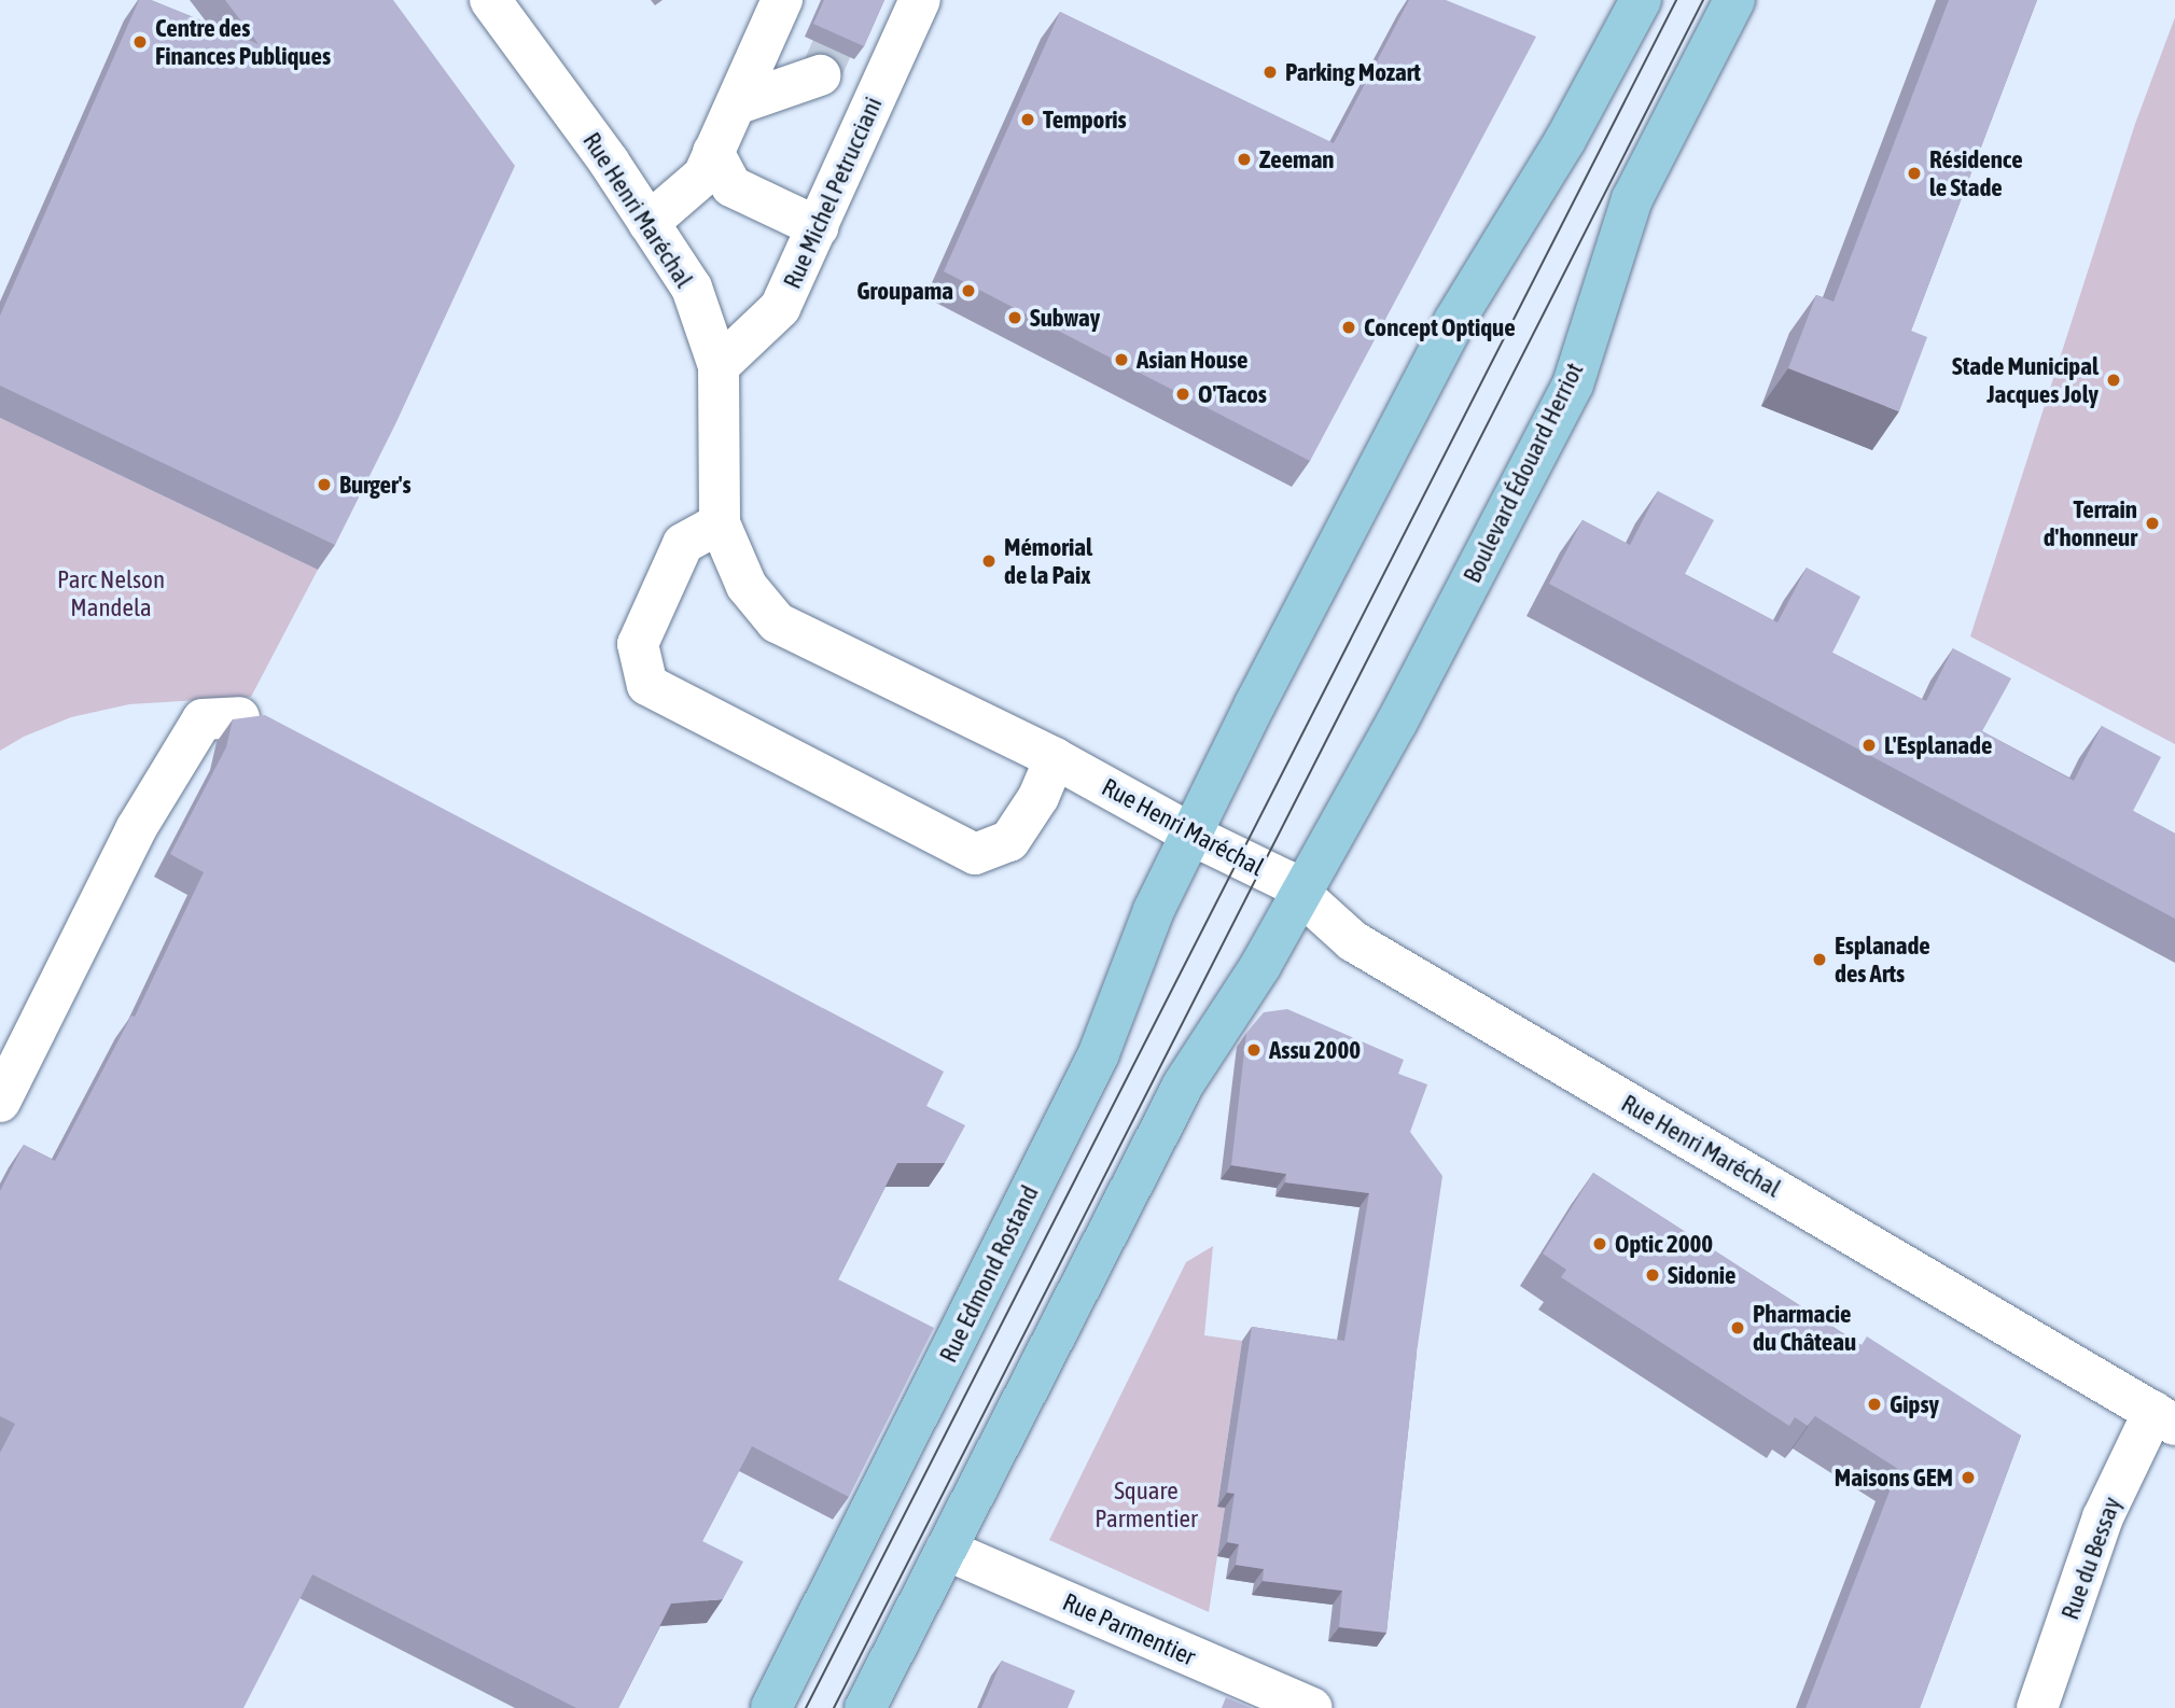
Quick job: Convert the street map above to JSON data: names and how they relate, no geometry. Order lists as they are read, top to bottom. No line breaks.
{"streets":{"main road":["Boulevard Édouard Herriot","Rue Edmond Rostand"],"street":["Rue Michel Petrucciani","Rue Henri Maréchal","Rue du Bessay","Rue Parmentier"]},"crossings":[["Rue Michel Petrucciani","Rue Henri Maréchal"],["Rue Henri Maréchal","Boulevard Édouard Herriot"],["Rue Henri Maréchal","Rue Edmond Rostand"],["Rue Henri Maréchal","Rue du Bessay"]],"parks":["Parc Nelson Mandela","Square Parmentier"],"places":["Centre des Finances Publiques","Parking Mozart","Temporis","Zeeman","Résidence le Stade","Groupama","Subway","Concept Optique","Asian House","Stade Municipal Jacques Joly","O'Tacos","Burger's","Terrain d'honneur","Mémorial de la Paix","L'Esplanade","Esplanade des Arts","Assu 2000","Optic 2000","Sidonie","Pharmacie du Château","Gipsy","Maisons GEM"]}
